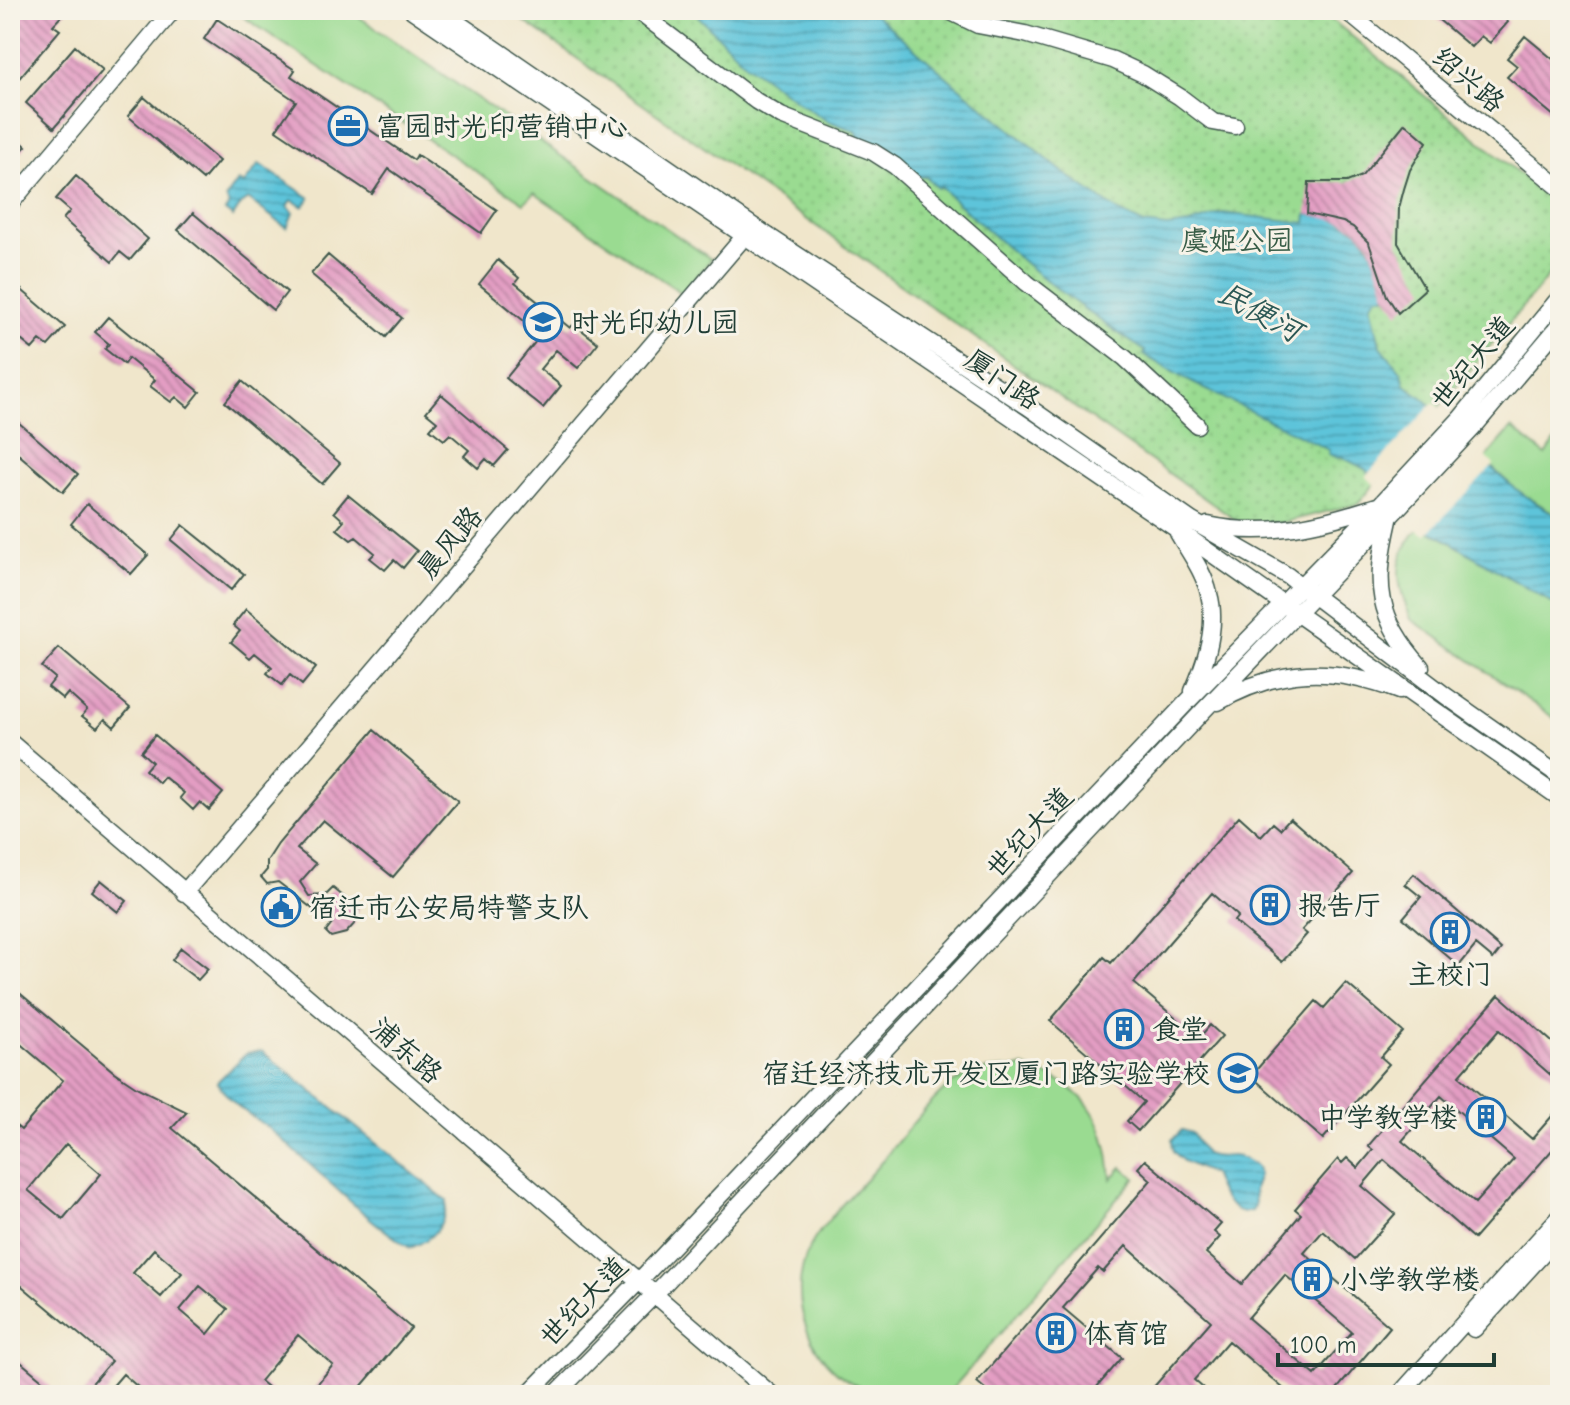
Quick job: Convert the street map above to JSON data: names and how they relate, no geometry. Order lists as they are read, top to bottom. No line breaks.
{"streets":{"street":["绍兴路","世纪大道","厦门路","晨风路","浦东路"]},"crossings":[["世纪大道","厦门路"],["世纪大道","浦东路"],["厦门路","晨风路"],["晨风路","浦东路"]],"water":["民便河"],"parks":["虞姬公园"],"places":{"office":["富园时光印营销中心"],"school or university":["时光印幼儿园","宿迁经济技术开发区厦门路实验学校"],"building":["报告厅","主校门","食堂","中学教学楼","小学教学楼","体育馆"],"public building":["宿迁市公安局特警支队"]},"scale_bar":"100 m"}
